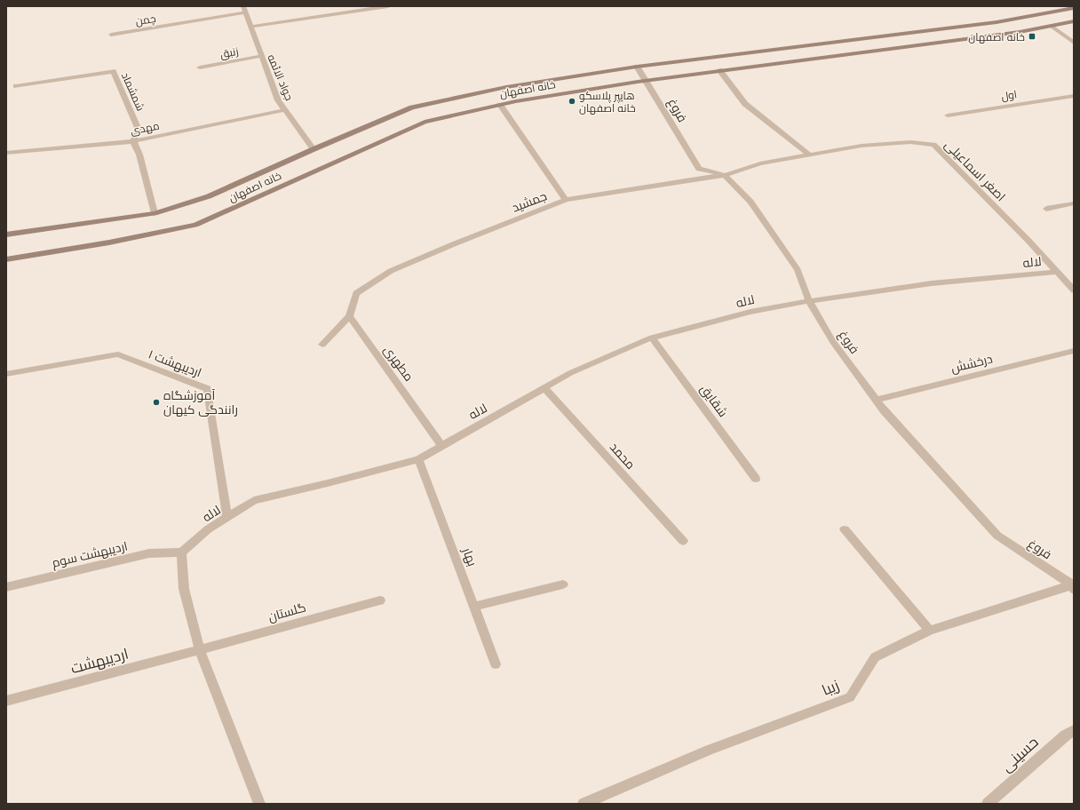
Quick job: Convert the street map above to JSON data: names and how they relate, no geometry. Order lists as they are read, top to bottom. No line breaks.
{"streets":{"main road":["خانه اصفهان"],"street":["چمن","زنبق","جواد الائمه","شمشماد","اول","فروغ","مهدی","اصغر اسماعیلی","جمشید","لاله","اردیبهشت ۱","مطهری","درخشش","شقایق","محمد","اردیبهشت سوم","بهار","گلستان","اردیبهشت","زیبا","حسینی"]},"crossings":[["چمن","جواد الائمه"],["زنبق","جواد الائمه"],["جواد الائمه","خانه اصفهان"],["جواد الائمه","مهدی"],["خانه اصفهان","فروغ"],["شمشماد","مهدی"],["فروغ","اصغر اسماعیلی"],["فروغ","جمشید"],["فروغ","لاله"],["فروغ","درخشش"],["فروغ","زیبا"],["اصغر اسماعیلی","جمشید"],["اصغر اسماعیلی","لاله"],["جمشید","مطهری"],["لاله","اردیبهشت ۱"],["لاله","مطهری"],["لاله","شقایق"],["لاله","محمد"],["لاله","اردیبهشت سوم"],["لاله","بهار"],["گلستان","اردیبهشت"]],"places":{"transit":["خانه اصفهان"],"other":["هایپر پلاسکو خانه اصفهان","آموزشگاه رانندگی کیهان"]}}
